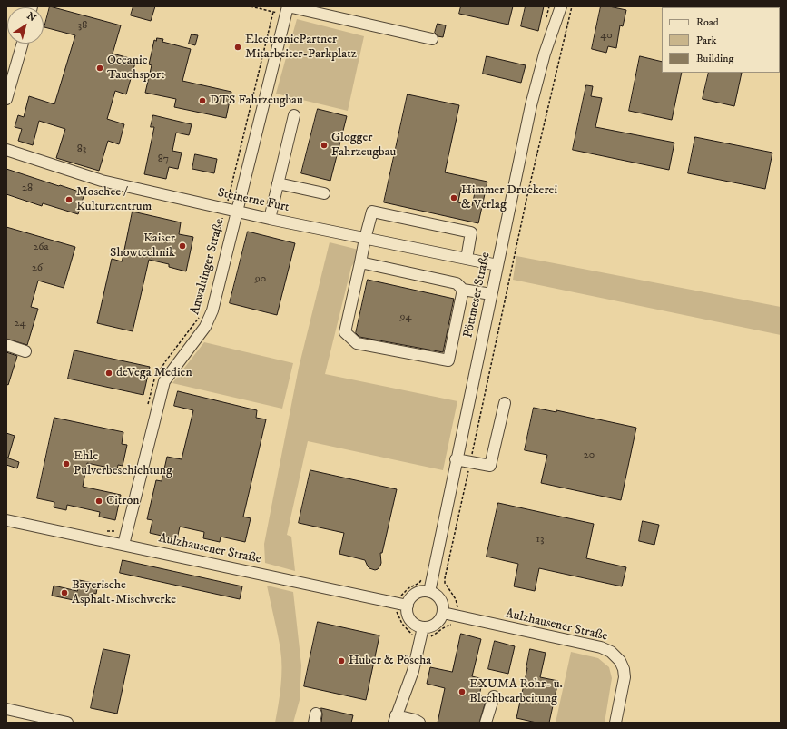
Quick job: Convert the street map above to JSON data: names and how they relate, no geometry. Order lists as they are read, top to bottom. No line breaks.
{"streets":{"street":["Steinerne Furt","Anwaltinger Straße","Pöttmeser Straße","Aulzhausener Straße"]},"crossings":[["Steinerne Furt","Anwaltinger Straße"],["Steinerne Furt","Pöttmeser Straße"],["Anwaltinger Straße","Aulzhausener Straße"],["Pöttmeser Straße","Aulzhausener Straße"]],"places":["ElectronicPartner Mitarbeiter-Parkplatz","Oceanic Tauchsport","DTS Fahrzeugbau","Glogger Fahrzeugbau","Himmer Druckerei & Verlag","Moschee / Kulturzentrum","Kaiser Showtechnik","deVega Medien","Ehle Pulverbeschichtung","Citron","Bayerische Asphalt-Mischwerke","Huber & Pöscha","EXUMA Rohr- u. Blechbearbeitung"],"house_numbers":["38","40","83","87","28","26a","26","90","94","24","20","13"],"legend":["Road","Park","Building"],"north":"top right"}
